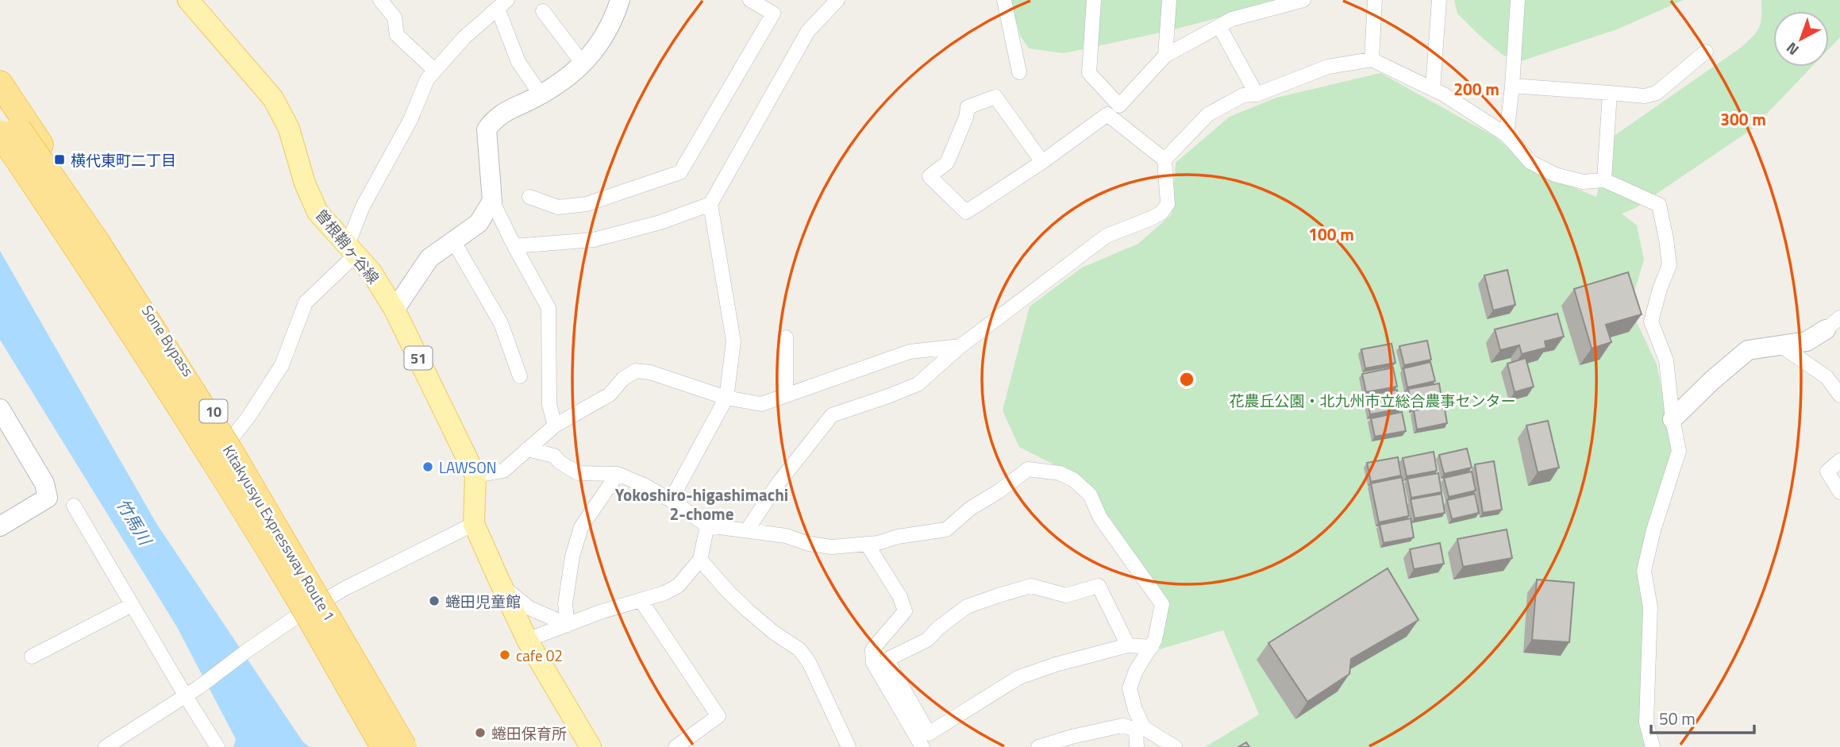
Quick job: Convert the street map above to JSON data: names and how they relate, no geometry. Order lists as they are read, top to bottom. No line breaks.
{"streets":{"highway":["Sone Bypass","10","Kitakyusyu Expressway Route 1"],"main road":["曽根鞘ヶ谷線","51"]},"districts":["Yokoshiro-higashimachi 2-chome"],"water":["竹馬川"],"parks":["花農丘公園・北九州市立総合農事センター"],"places":{"transit":["横代東町二丁目"],"other":["LAWSON","蜷田児童館","cafe 02","蜷田保育所"]},"scale_bar":"50 m","north":"bottom left","rings":["200 m","300 m","100 m"]}
